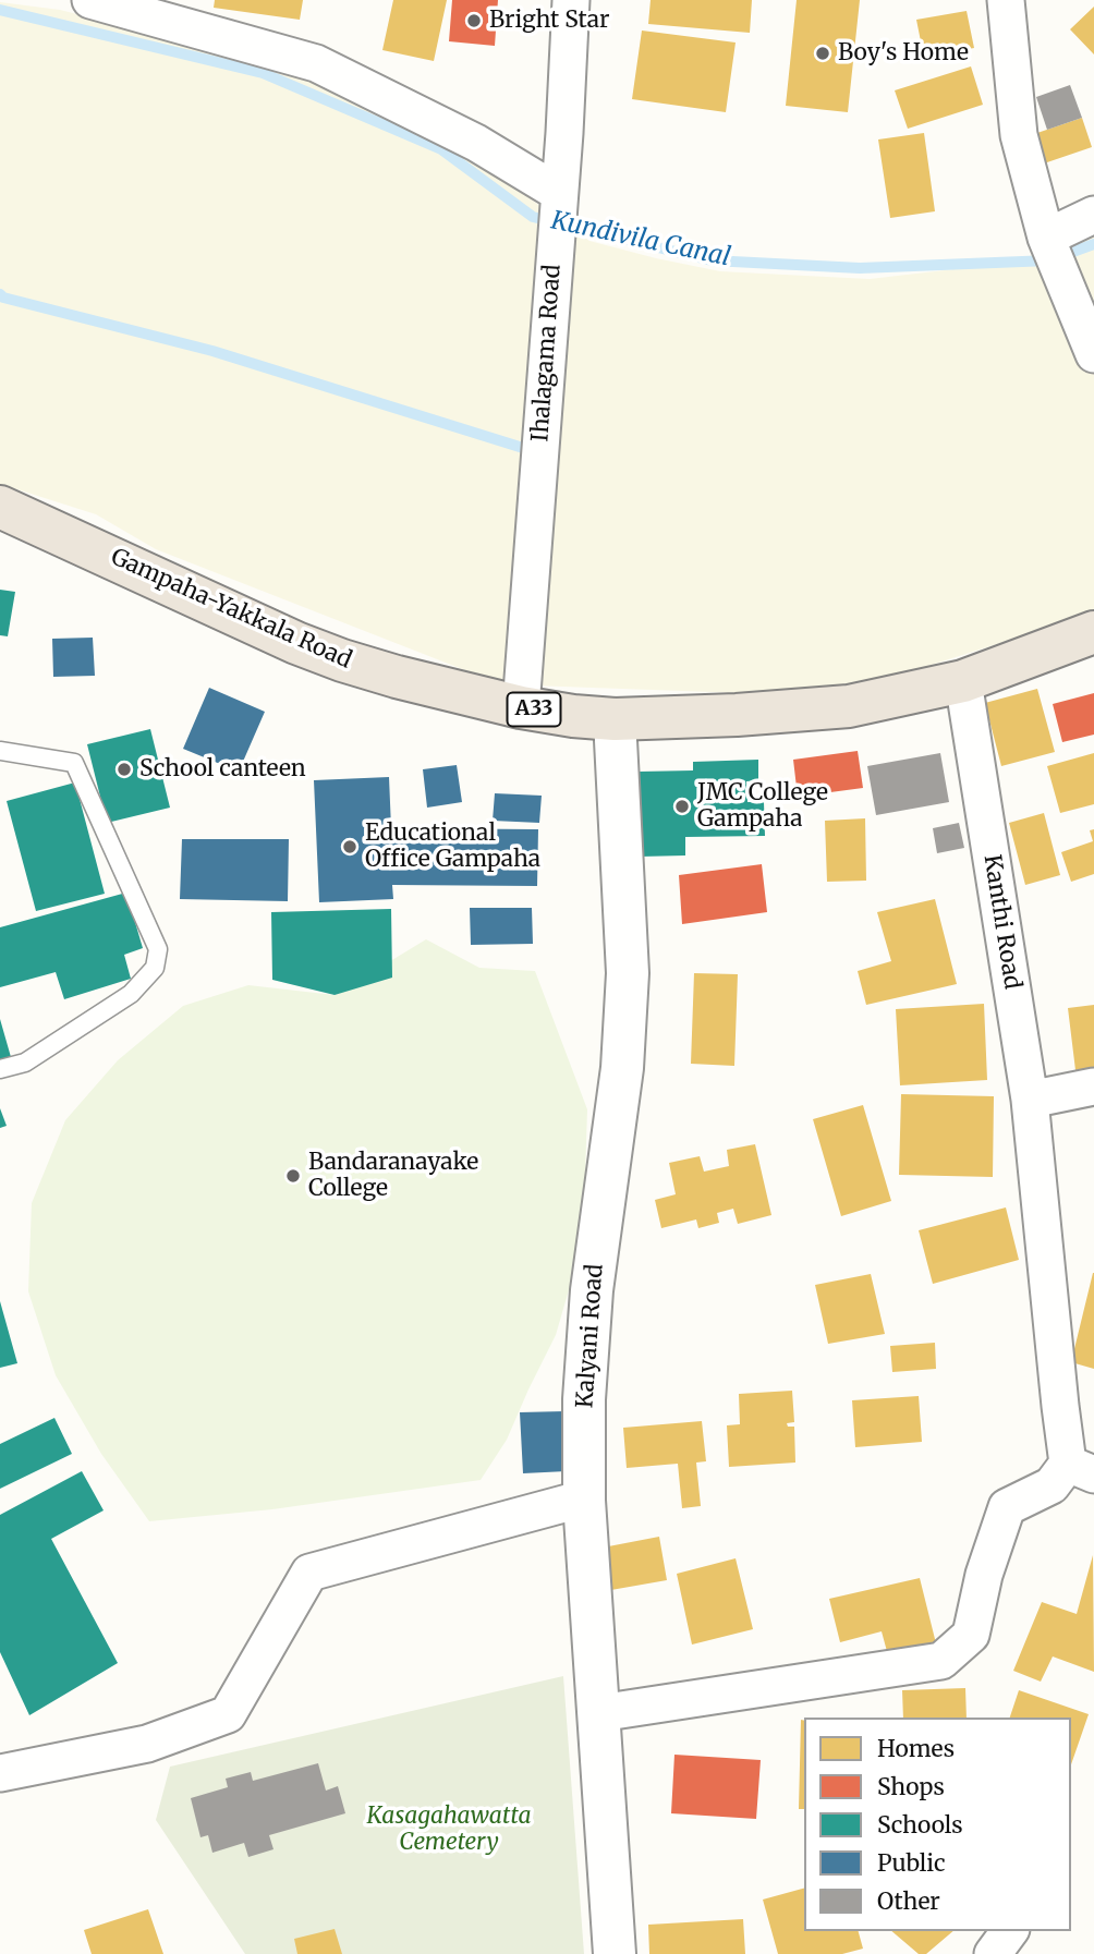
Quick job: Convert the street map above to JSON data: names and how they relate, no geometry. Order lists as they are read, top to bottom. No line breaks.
{"streets":{"highway":["Gampaha-Yakkala Road","A33"],"street":["Ihalagama Road","Kanthi Road","Kalyani Road"]},"crossings":[["Ihalagama Road","Gampaha-Yakkala Road"],["Gampaha-Yakkala Road","Kanthi Road"],["Gampaha-Yakkala Road","Kalyani Road"]],"water":["Kundivila Canal"],"parks":["Kasagahawatta Cemetery"],"places":["Bright Star","Boy's Home","School canteen","JMC College Gampaha","Educational Office Gampaha","Bandaranayake College"],"legend":["Homes","Shops","Schools","Public","Other"]}
